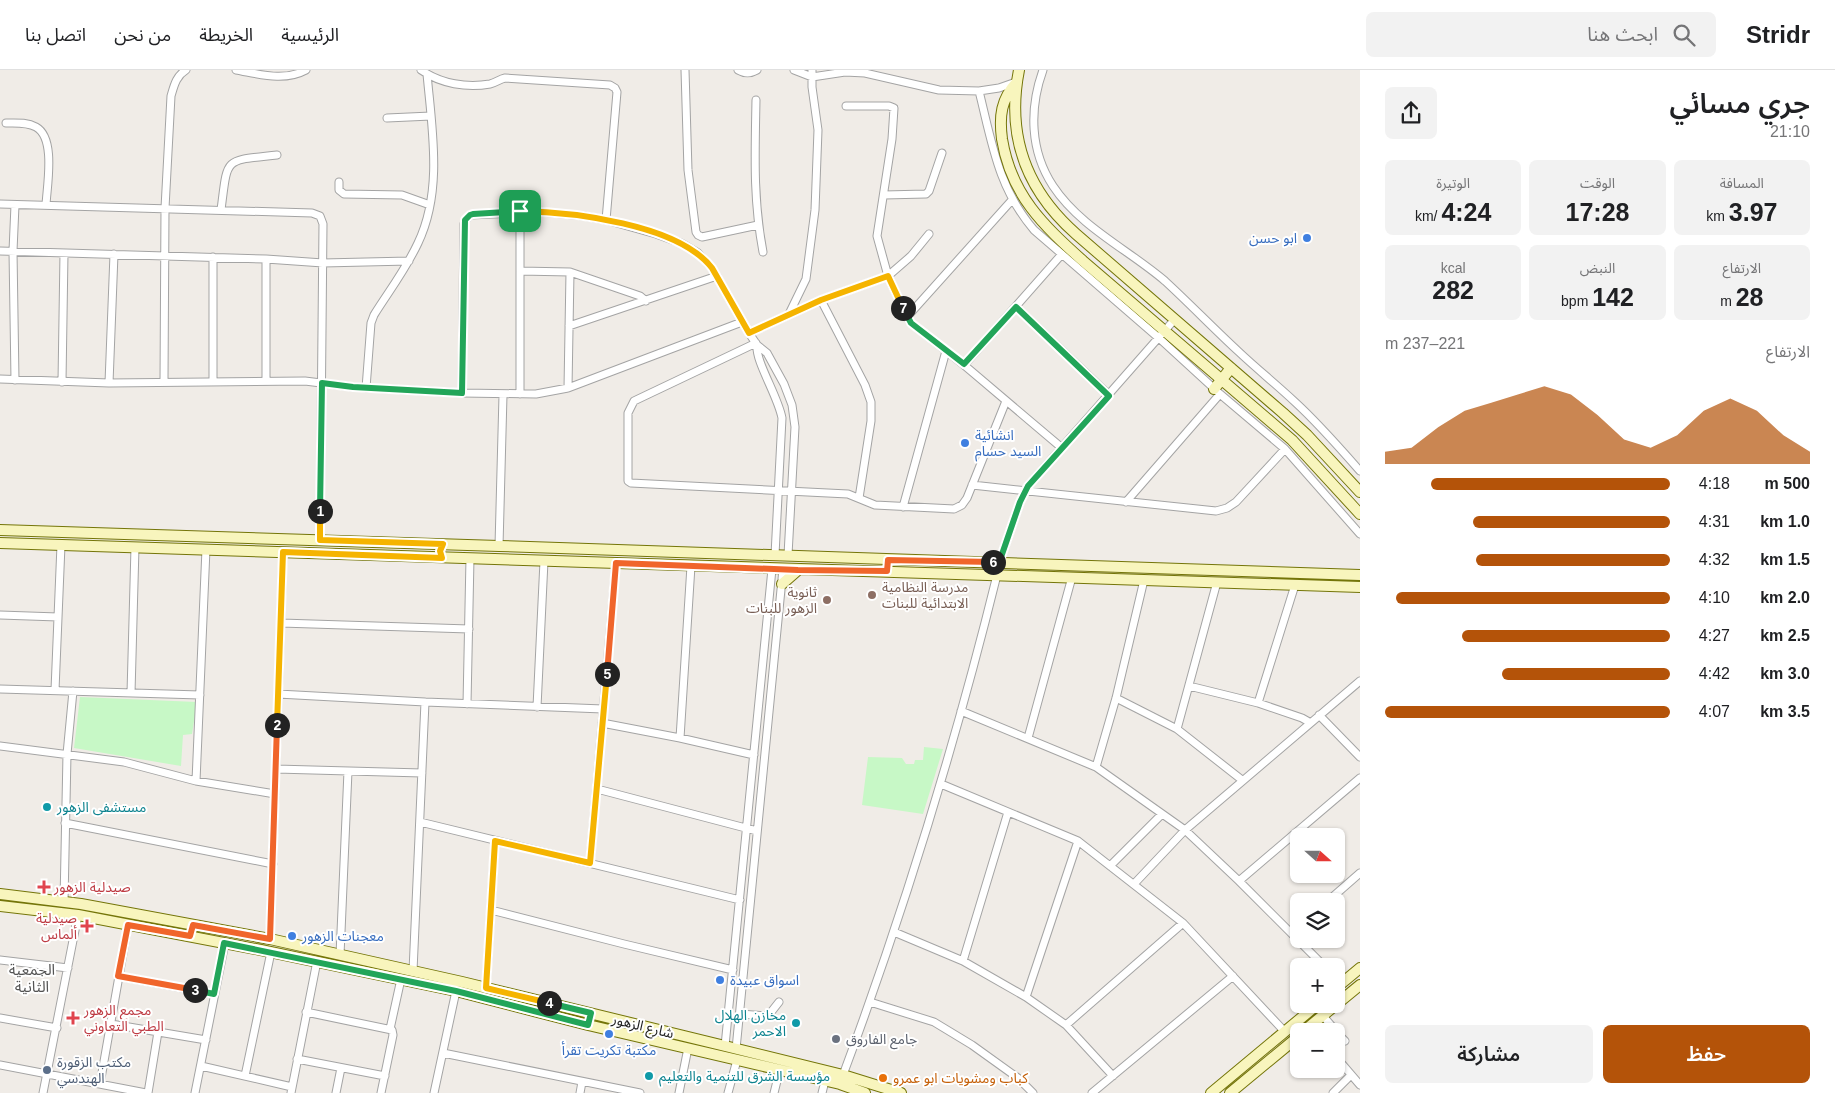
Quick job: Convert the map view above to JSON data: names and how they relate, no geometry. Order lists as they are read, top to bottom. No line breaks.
{"streets":{"main road":["شارع الزهور"]},"districts":["الجمعية الثانية"],"places":{"other":["ابو حسن","انشائية السيد حسام","مدرسة النظامية الابتدائية للبنات","ثانوية الزهور للبنات","مستشفى الزهور","معجنات الزهور","اسواق عبيدة","مخازن الهلال الاحمر","مكتبة تكريت تقرأ","جامع الفاروق","مكتب الزقورة الهندسي","مؤسسة الشرق للتنمية والتعليم","كباب ومشويات ابو عمرو"],"health":["صيدلية الزهور","صيدلية ألماس","مجمع الزهور الطبي التعاوني"]},"north":"right","page":{"header":"Stridr","search":"ابحث هنا","nav":["الرئيسية","الخريطة","من نحن","اتصل بنا"],"heading":["جري مسائي","21:10"],"stats":[["المسافة","3.97 km"],["الوقت","17:28"],["الوتيرة","4:24 /km"],["الارتفاع","28 m"],["النبض","142 bpm"],["kcal","282"]],"pins":["7","1","6","5","2","3","4"],"chart":["الارتفاع","221–237 m"],"list":[{"name":"500 m","note":"4:18"},{"name":"1.0 km","note":"4:31"},{"name":"1.5 km","note":"4:32"},{"name":"2.0 km","note":"4:10"},{"name":"2.5 km","note":"4:27"},{"name":"3.0 km","note":"4:42"},{"name":"3.5 km","note":"4:07"}],"map_buttons":["+","−"],"buttons":["حفظ","مشاركة"]}}
